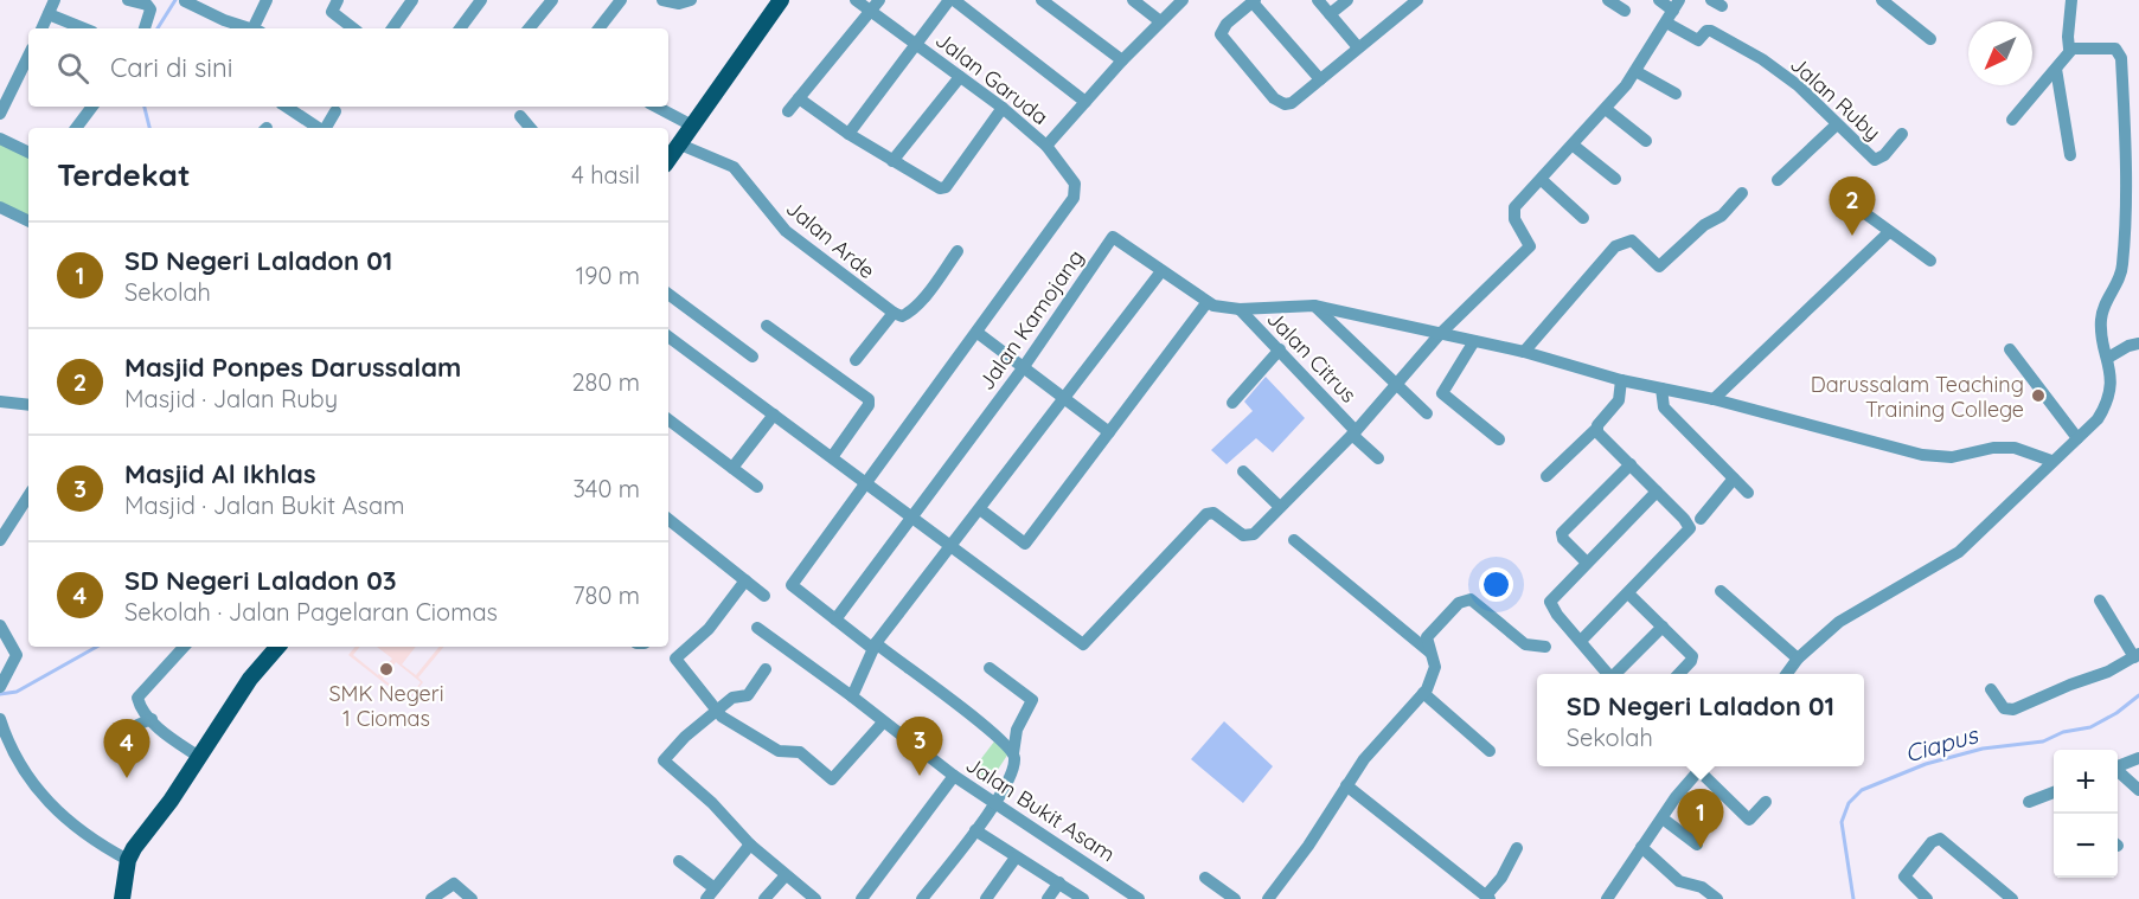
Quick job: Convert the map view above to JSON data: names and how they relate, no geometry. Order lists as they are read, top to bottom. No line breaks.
{"streets":{"street":["Jalan Garuda","Jalan Ruby","Jalan Arde","Jalan Kamojang","Jalan Citrus","Jalan Bukit Asam"]},"water":["Ciapus"],"places":["Darussalam Teaching Training College","SMK Negeri 1 Ciomas"],"north":"bottom left","page":{"search":"Cari di sini","heading":["Terdekat","4 hasil"],"pins":["2","3","4","1"],"list":[{"mark":"1","name":"SD Negeri Laladon 01","note":"Sekolah","value":"190 m"},{"mark":"2","name":"Masjid Ponpes Darussalam","note":"Masjid · Jalan Ruby","value":"280 m"},{"mark":"3","name":"Masjid Al Ikhlas","note":"Masjid · Jalan Bukit Asam","value":"340 m"},{"mark":"4","name":"SD Negeri Laladon 03","note":"Sekolah · Jalan Pagelaran Ciomas","value":"780 m"}],"popup":["SD Negeri Laladon 01","Sekolah"],"map_buttons":["+","−"]}}
